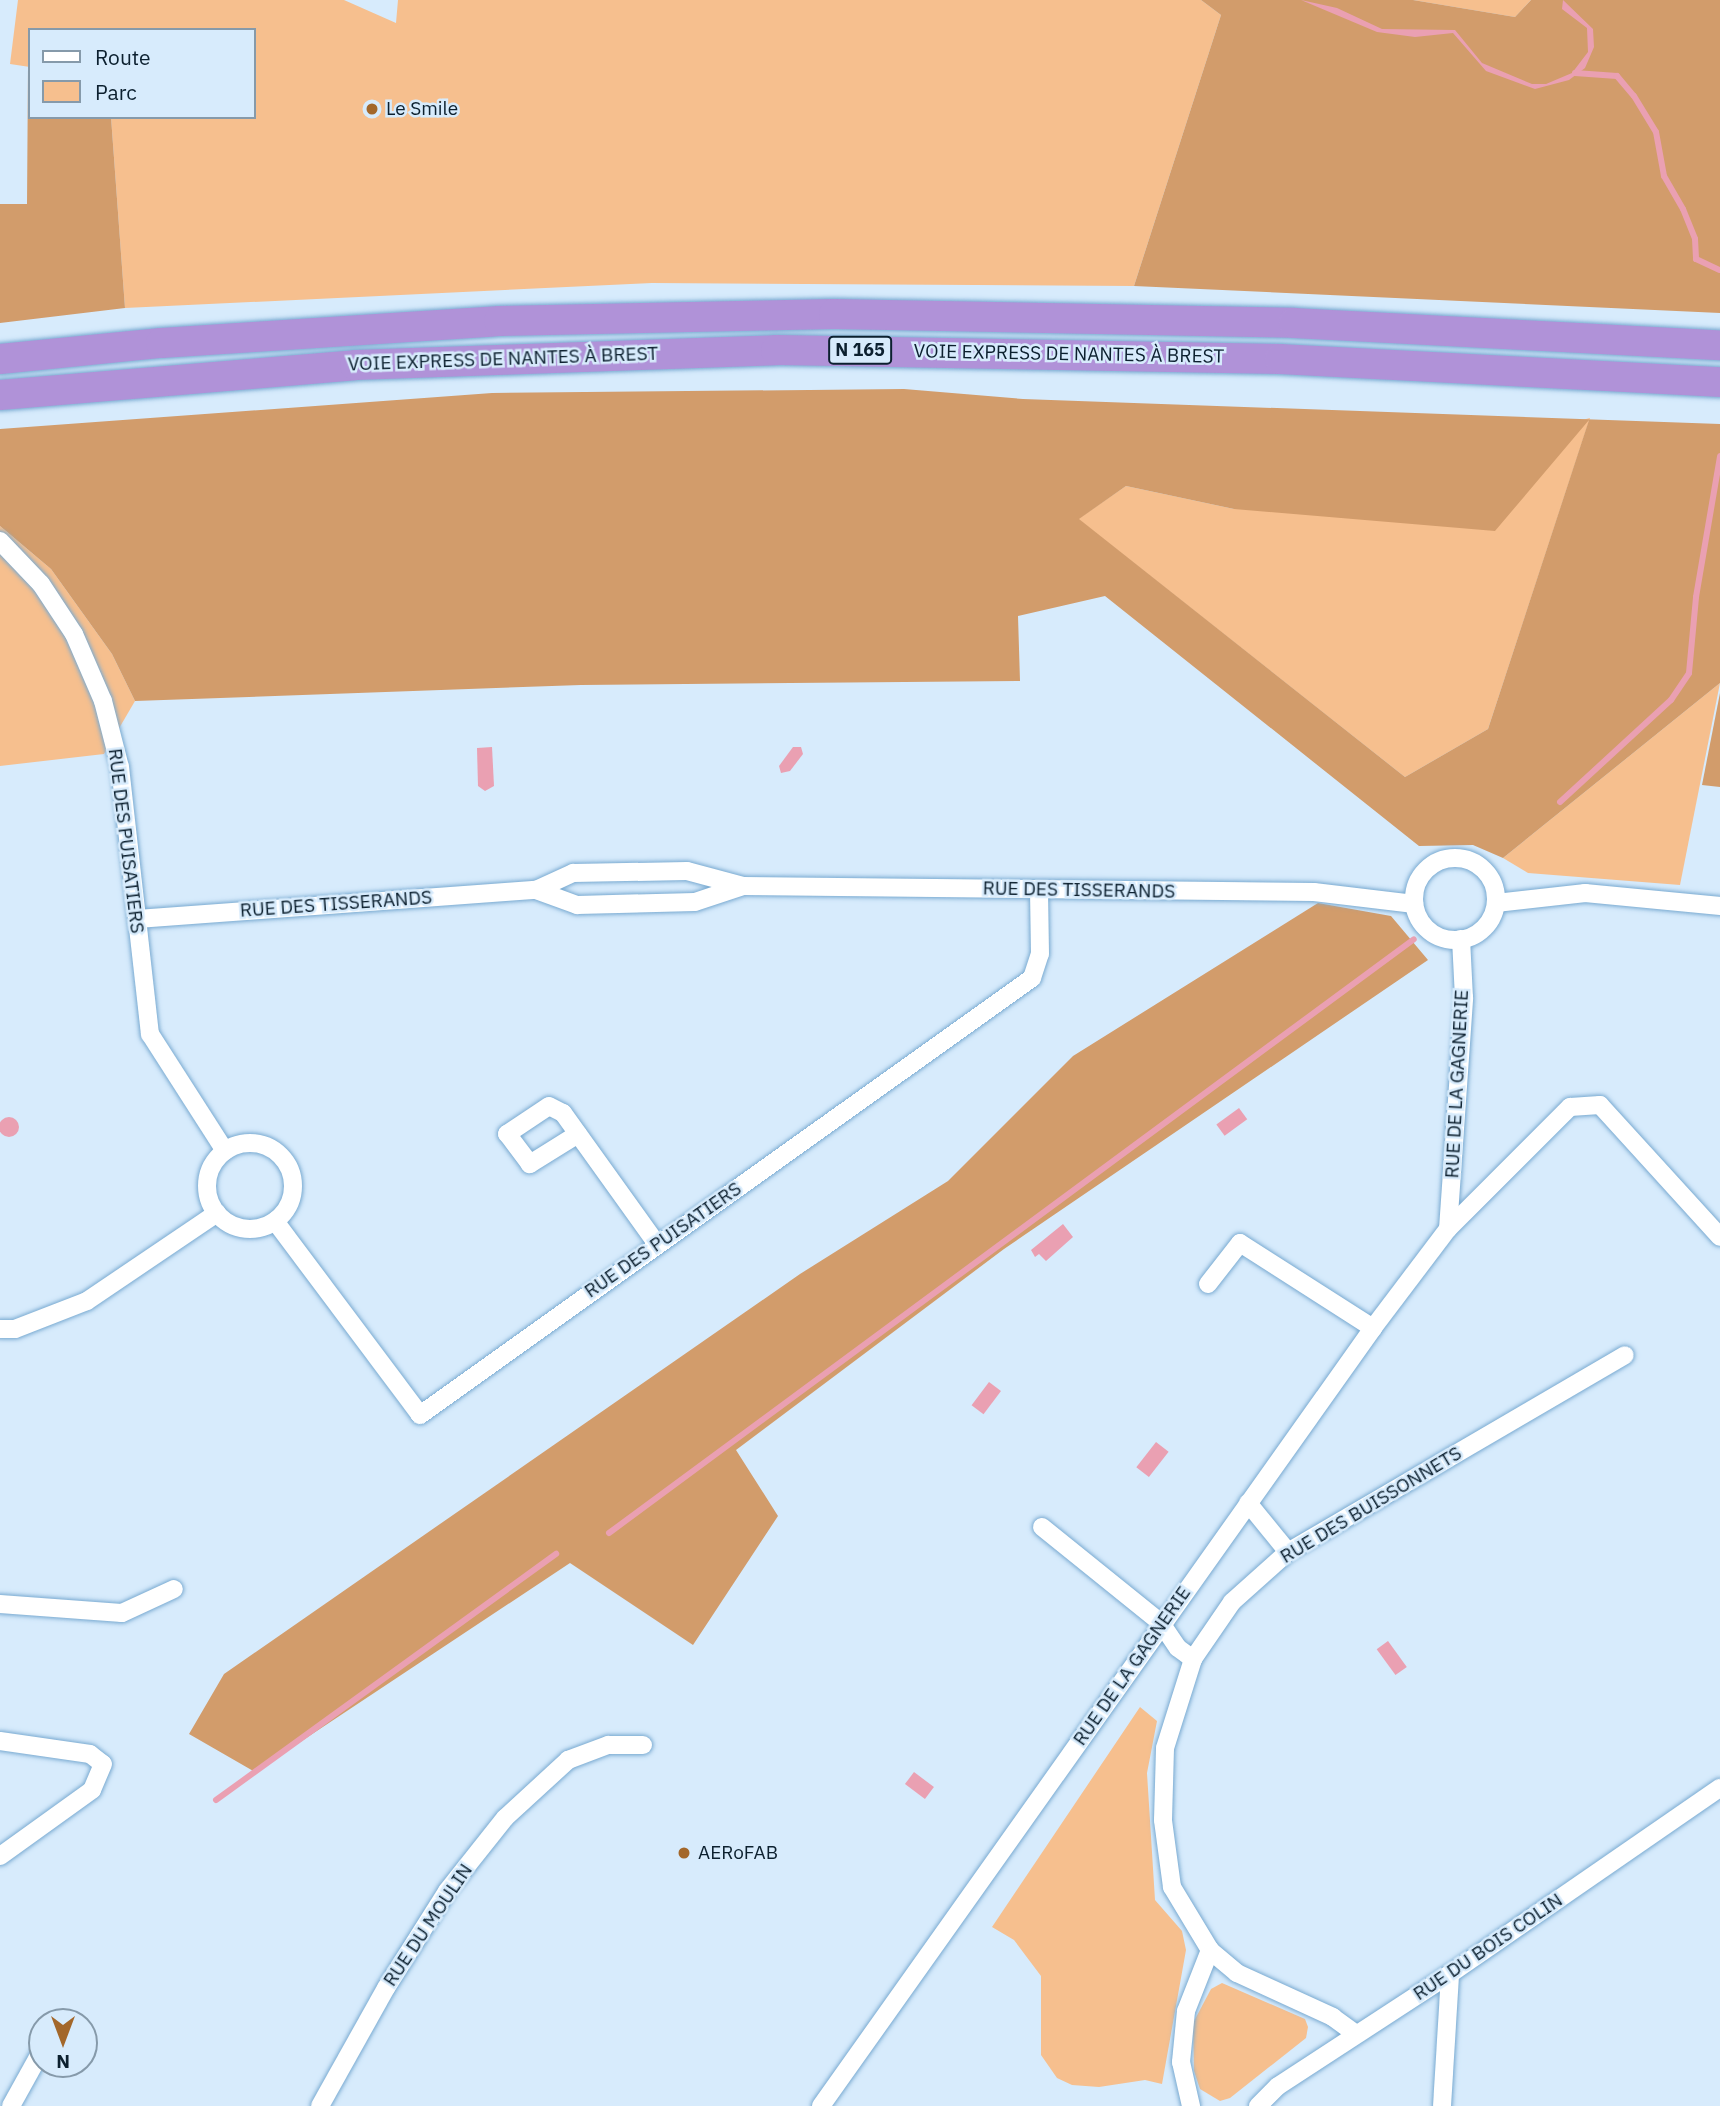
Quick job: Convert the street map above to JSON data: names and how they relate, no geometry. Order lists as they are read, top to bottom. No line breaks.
{"streets":{"highway":["N 165","VOIE EXPRESS DE NANTES À BREST"],"street":["RUE DES PUISATIERS","RUE DES TISSERANDS","RUE DE LA GAGNERIE","RUE DES BUISSONNETS","RUE DU MOULIN","RUE DU BOIS COLIN"]},"crossings":[["RUE DES PUISATIERS","RUE DES TISSERANDS"],["RUE DES TISSERANDS","RUE DE LA GAGNERIE"],["RUE DES BUISSONNETS","RUE DU BOIS COLIN"]],"places":["Le Smile","AERoFAB"],"legend":["Route","Parc"],"north":"bottom"}
